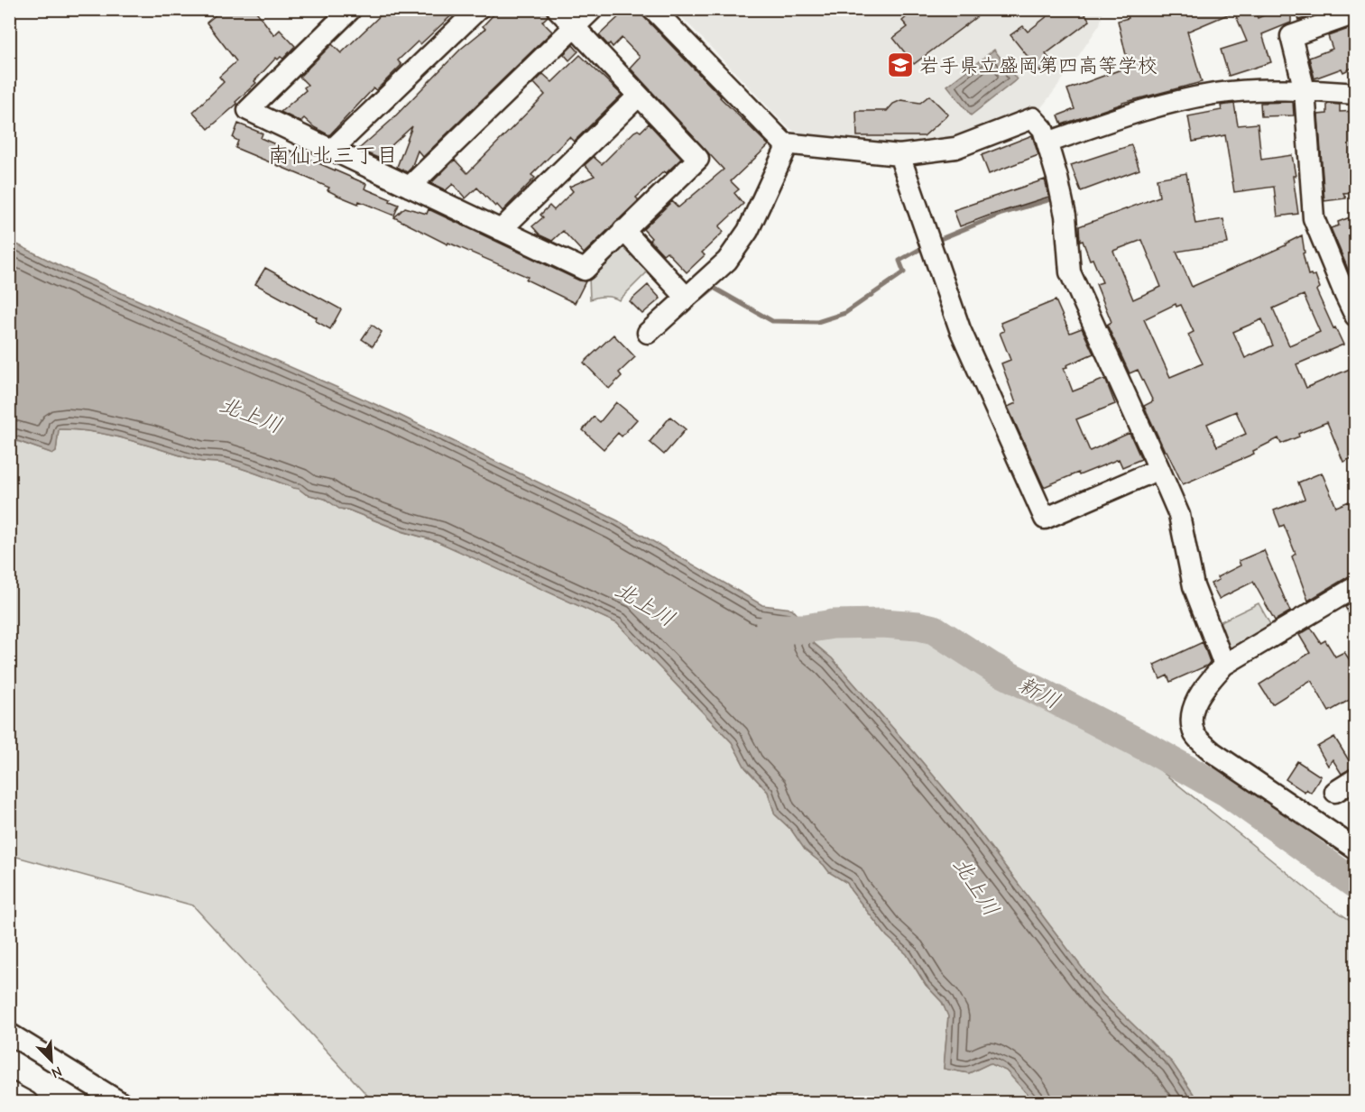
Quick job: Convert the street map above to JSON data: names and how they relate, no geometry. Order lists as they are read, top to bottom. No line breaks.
{"districts":["南仙北三丁目"],"water":["北上川","新川"],"places":{"school or university":["岩手県立盛岡第四高等学校"]},"north":"bottom right"}
